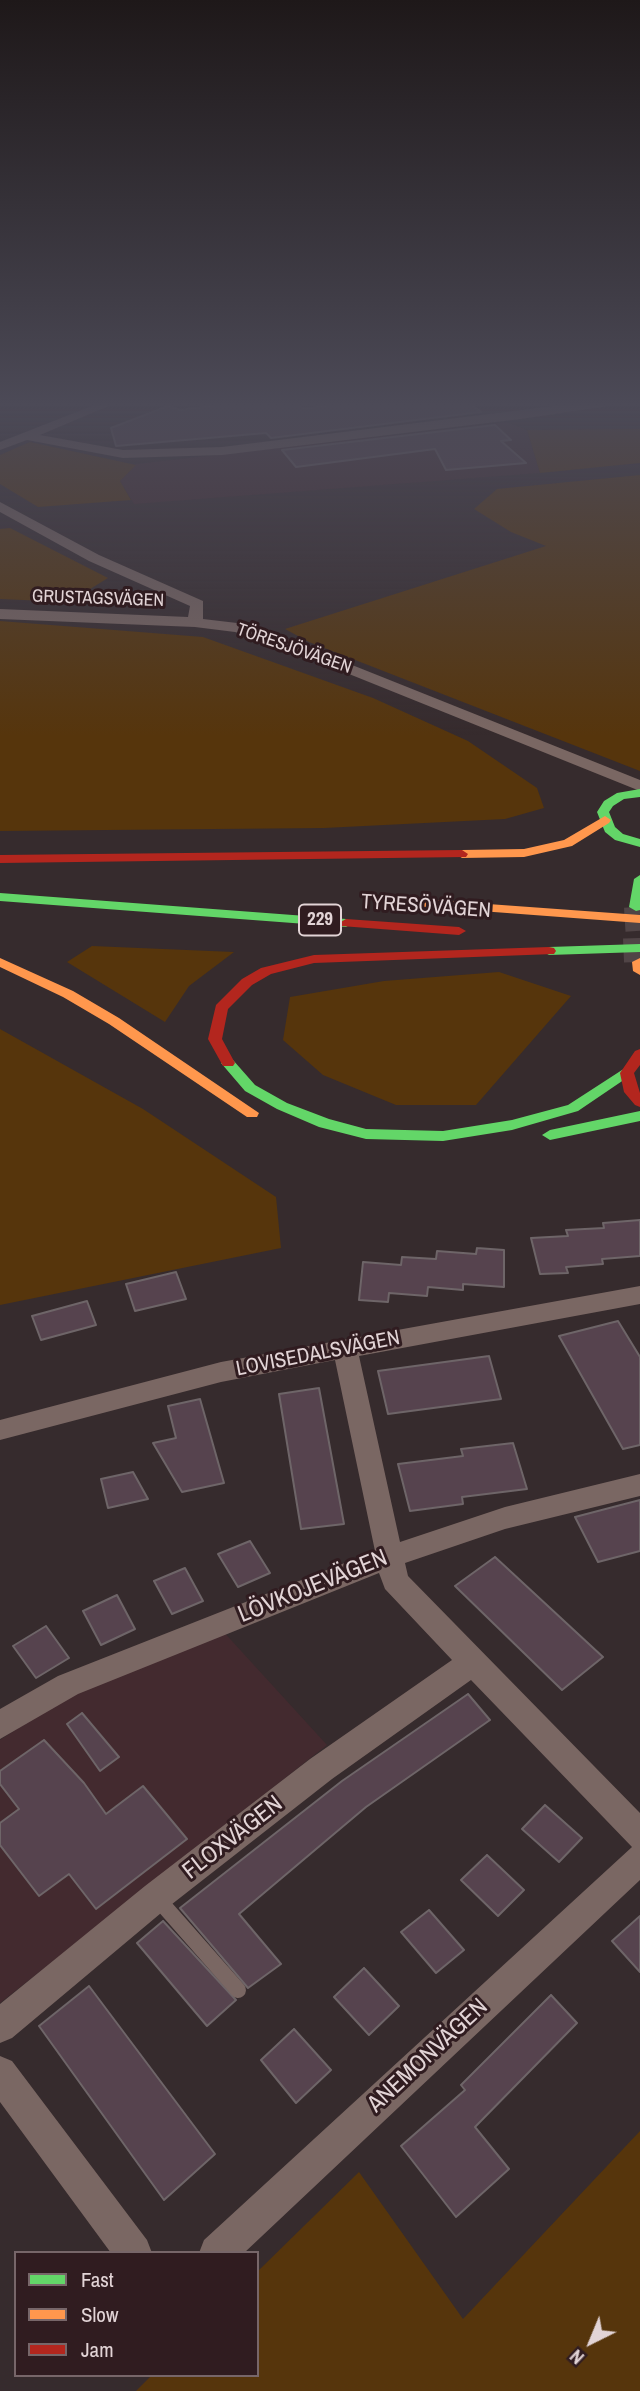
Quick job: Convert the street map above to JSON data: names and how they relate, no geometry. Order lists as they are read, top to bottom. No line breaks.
{"streets":{"main road":["TYRESÖVÄGEN","229"],"street":["GRUSTAGSVÄGEN","TÖRESJÖVÄGEN","LOVISEDALSVÄGEN","LÖVKOJEVÄGEN","FLOXVÄGEN","ANEMONVÄGEN"]},"crossings":[["GRUSTAGSVÄGEN","TÖRESJÖVÄGEN"]],"legend":["Fast","Slow","Jam"],"north":"bottom left"}
